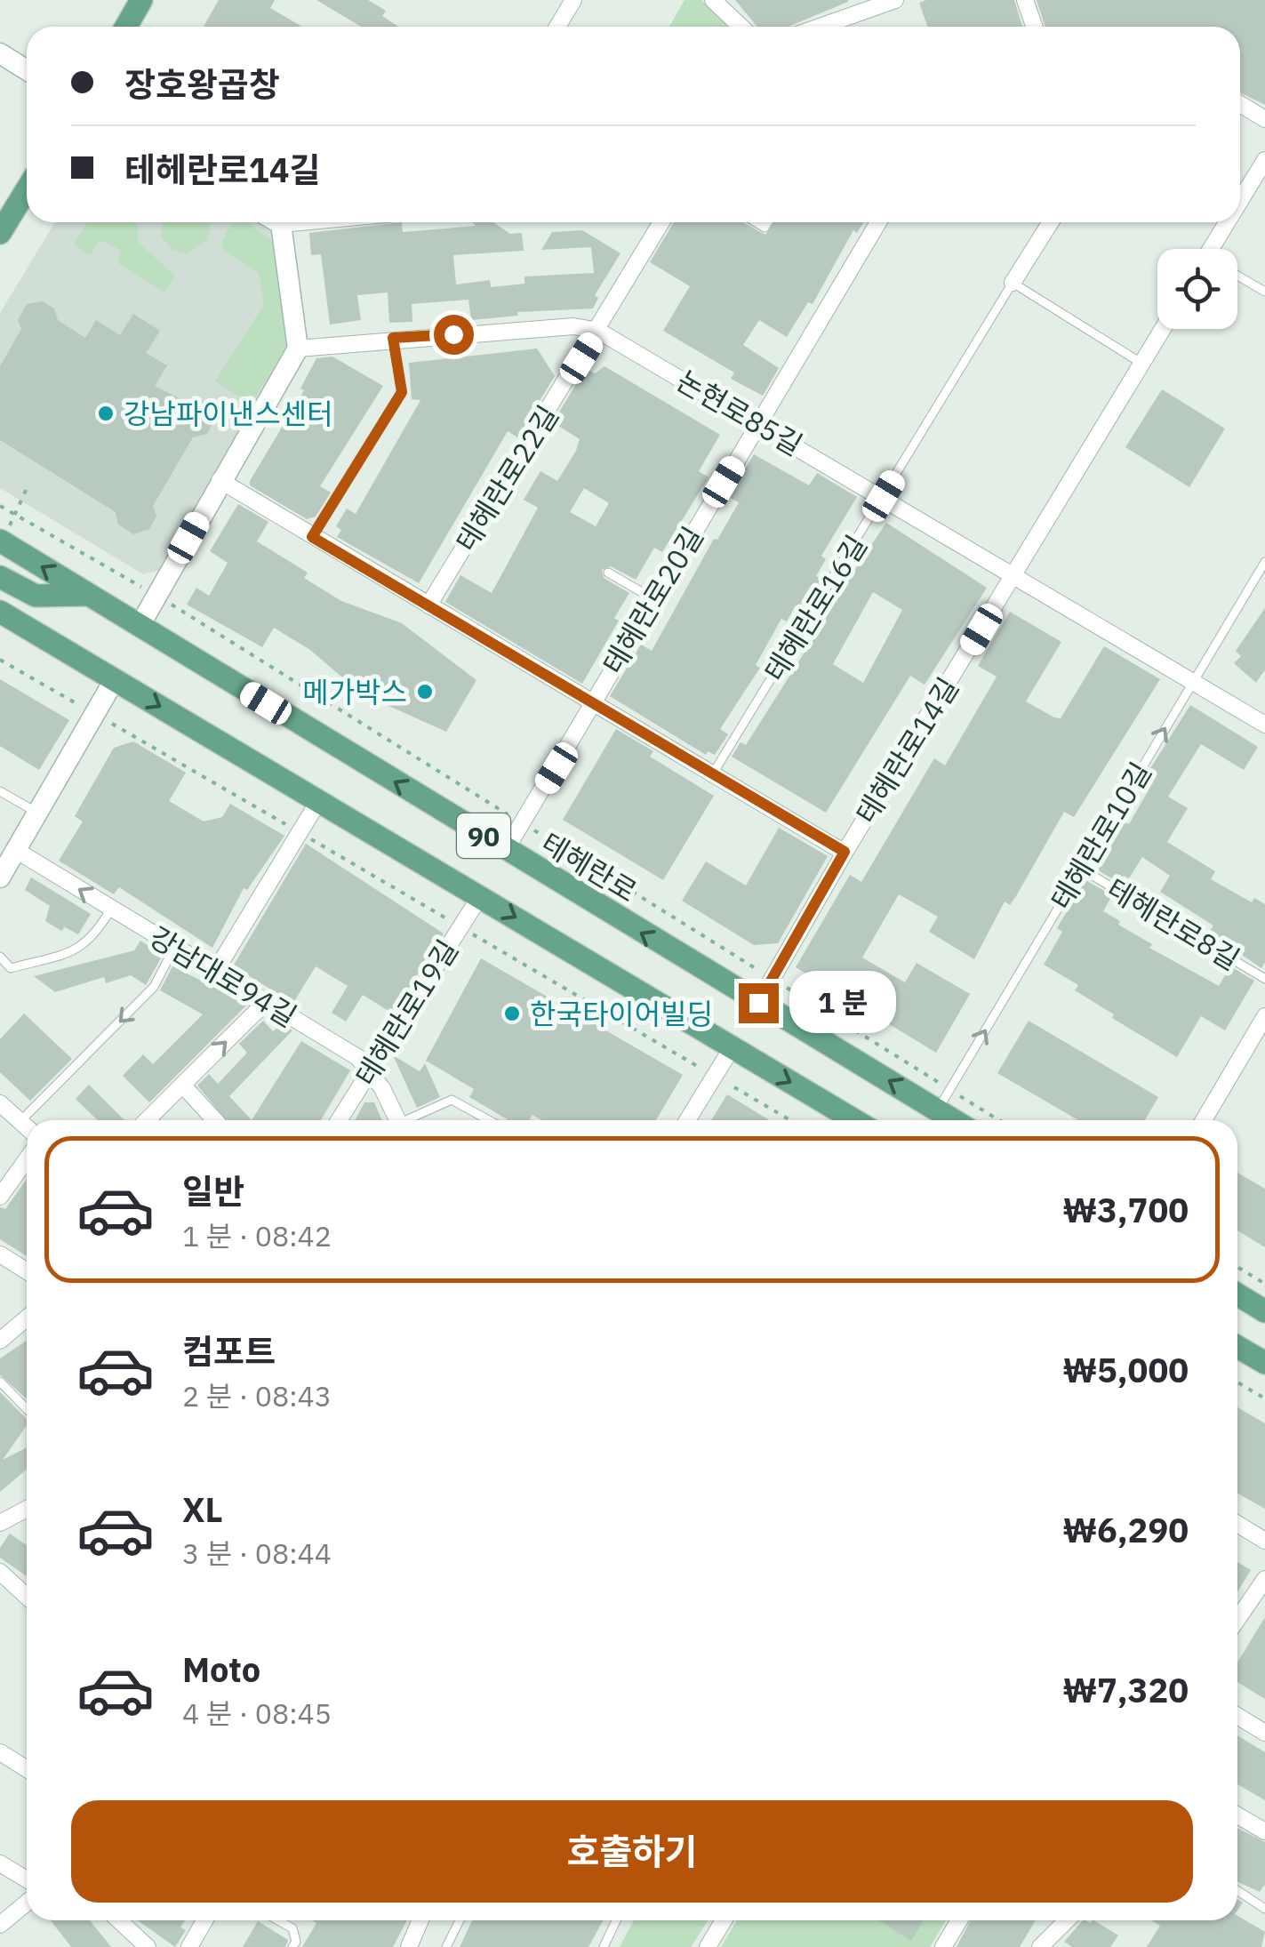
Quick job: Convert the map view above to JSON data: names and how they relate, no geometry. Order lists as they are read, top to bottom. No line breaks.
{"streets":{"main road":["90","테헤란로"],"street":["논현로85길","테헤란로22길","테헤란로20길","테헤란로16길","테헤란로14길","강남대로94길","테헤란로19길"],"lane":["테헤란로10길","테헤란로8길"]},"crossings":[["논현로85길","테헤란로22길"],["논현로85길","테헤란로20길"],["논현로85길","테헤란로16길"],["논현로85길","테헤란로14길"],["논현로85길","테헤란로10길"],["테헤란로20길","테헤란로"],["테헤란로14길","테헤란로"],["90","테헤란로19길"],["테헤란로10길","테헤란로"],["테헤란로10길","테헤란로8길"],["강남대로94길","테헤란로19길"]],"one_way":["테헤란로10길"],"places":["강남파이낸스센터","메가박스","한국타이어빌딩"],"page":{"banner":["장호왕곱창","테헤란로14길"],"bubble":"1 분","list":[{"name":"일반","note":"1 분 · 08:42","value":"₩3,700"},{"name":"컴포트","note":"2 분 · 08:43","value":"₩5,000"},{"name":"XL","note":"3 분 · 08:44","value":"₩6,290"},{"name":"Moto","note":"4 분 · 08:45","value":"₩7,320"}],"buttons":"호출하기"}}
